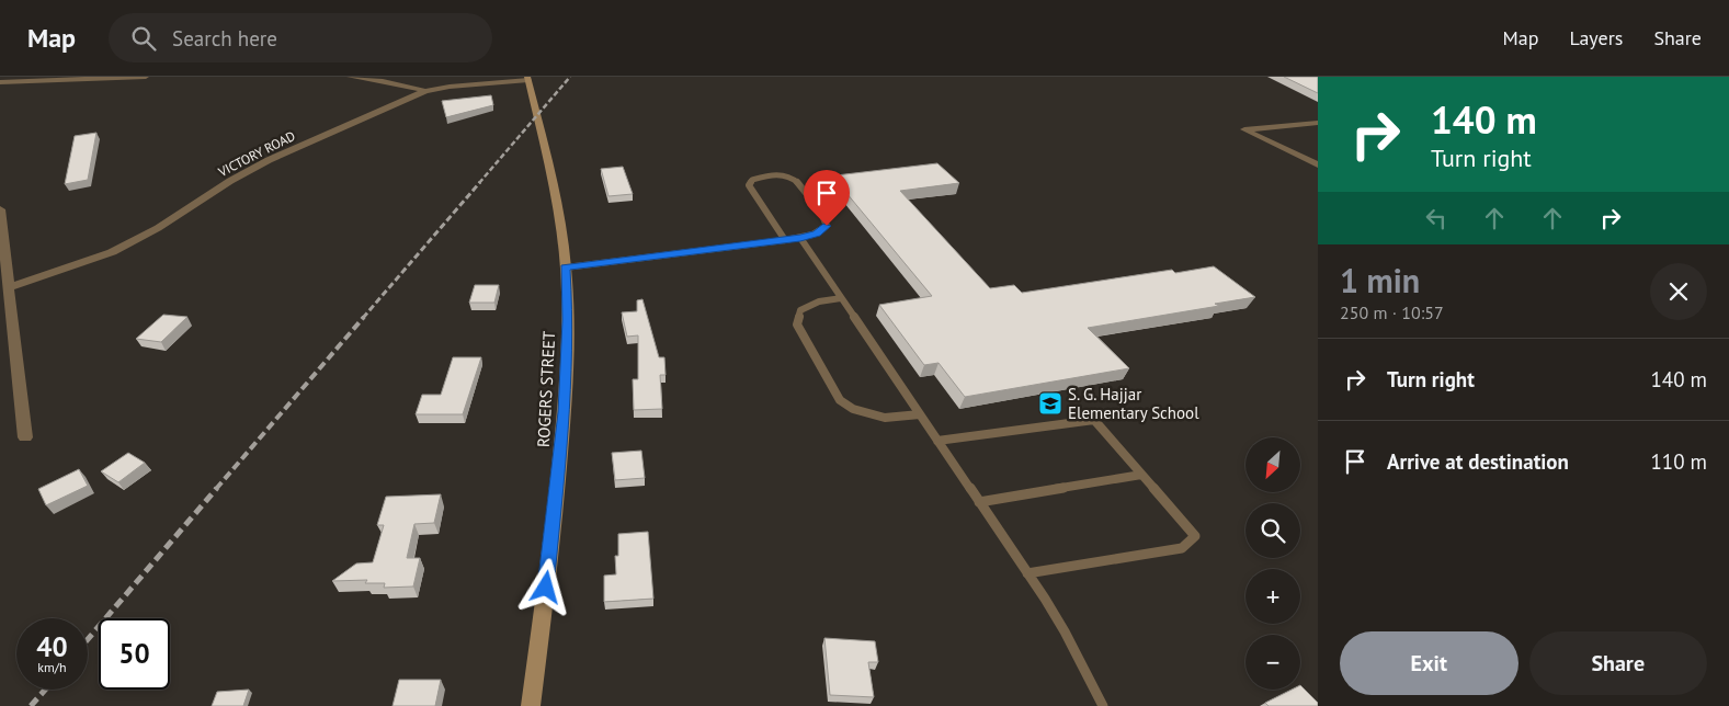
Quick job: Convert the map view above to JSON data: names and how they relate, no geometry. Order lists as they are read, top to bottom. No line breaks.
{"streets":{"main road":["ROGERS STREET"],"street":["VICTORY ROAD"]},"crossings":[["VICTORY ROAD","ROGERS STREET"]],"places":{"school or university":["S. G. Hajjar Elementary School"]},"north":"bottom left","page":{"header":"Map","search":"Search here","nav":["Map","Layers","Share"],"turn":["140 m","Turn right"],"heading":["1 min","250 m · 10:57"],"list":[{"name":"Turn right","value":"140 m"},{"name":"Arrive at destination","value":"110 m"}],"map_buttons":["+","−"],"speed":"40 km/h","limit":"50","buttons":["Exit","Share"]}}
